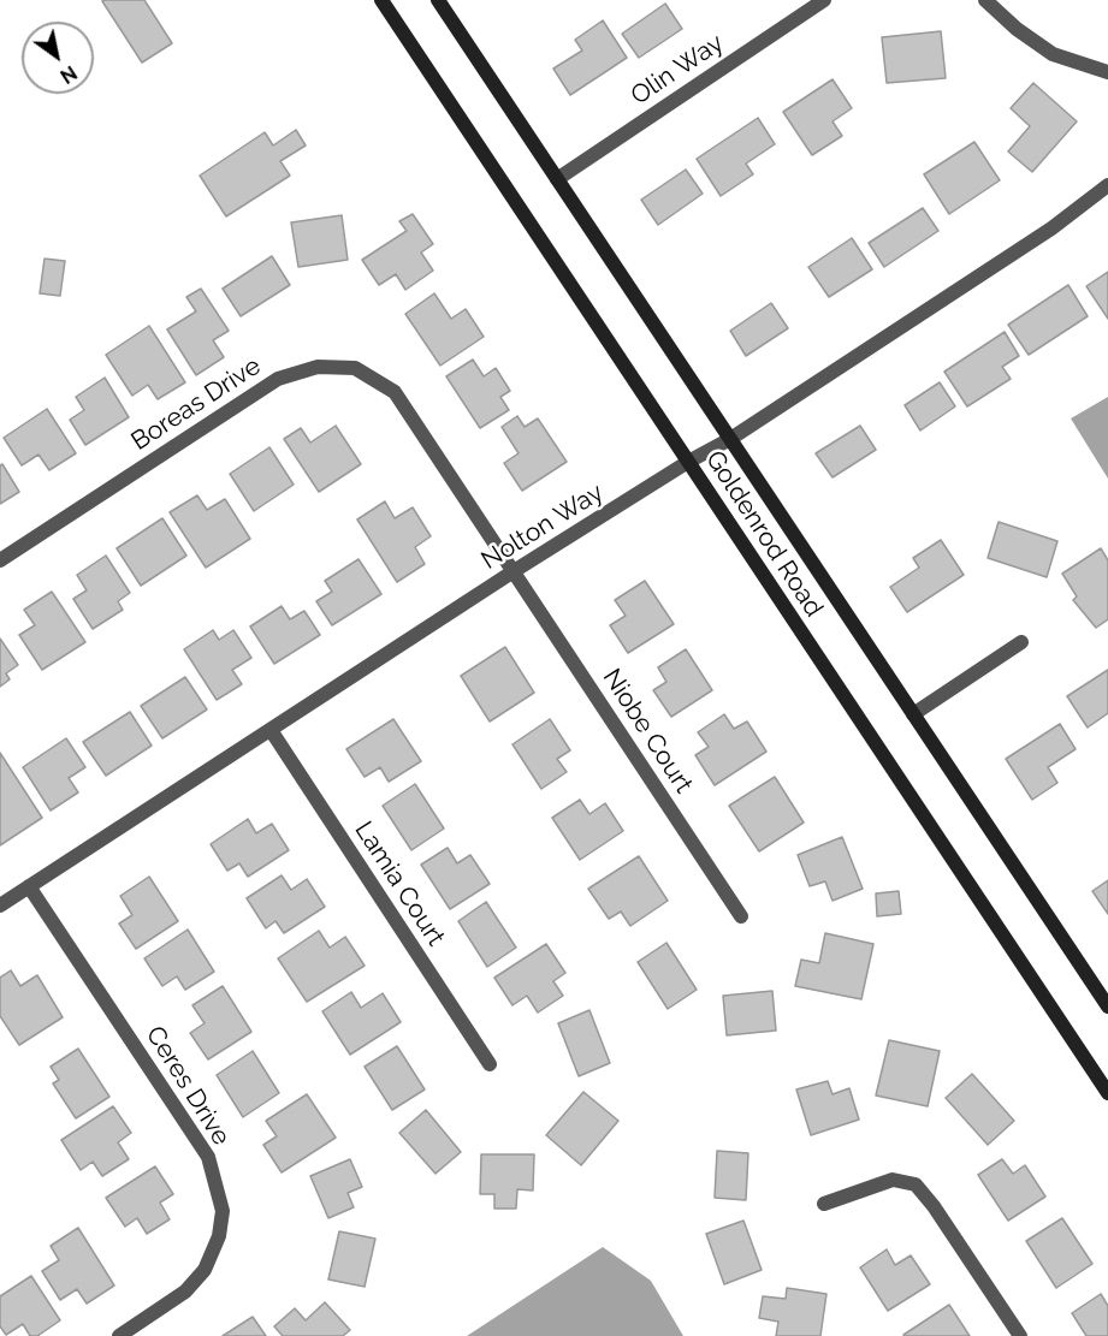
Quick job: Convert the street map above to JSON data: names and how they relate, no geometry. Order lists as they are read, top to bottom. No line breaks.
{"streets":{"main road":["Goldenrod Road"],"street":["Olin Way","Boreas Drive","Nolton Way","Niobe Court","Lamia Court","Ceres Drive"]},"crossings":[["Olin Way","Goldenrod Road"],["Boreas Drive","Nolton Way"],["Boreas Drive","Niobe Court"],["Nolton Way","Goldenrod Road"],["Nolton Way","Niobe Court"],["Nolton Way","Lamia Court"],["Nolton Way","Ceres Drive"]],"north":"bottom right"}
